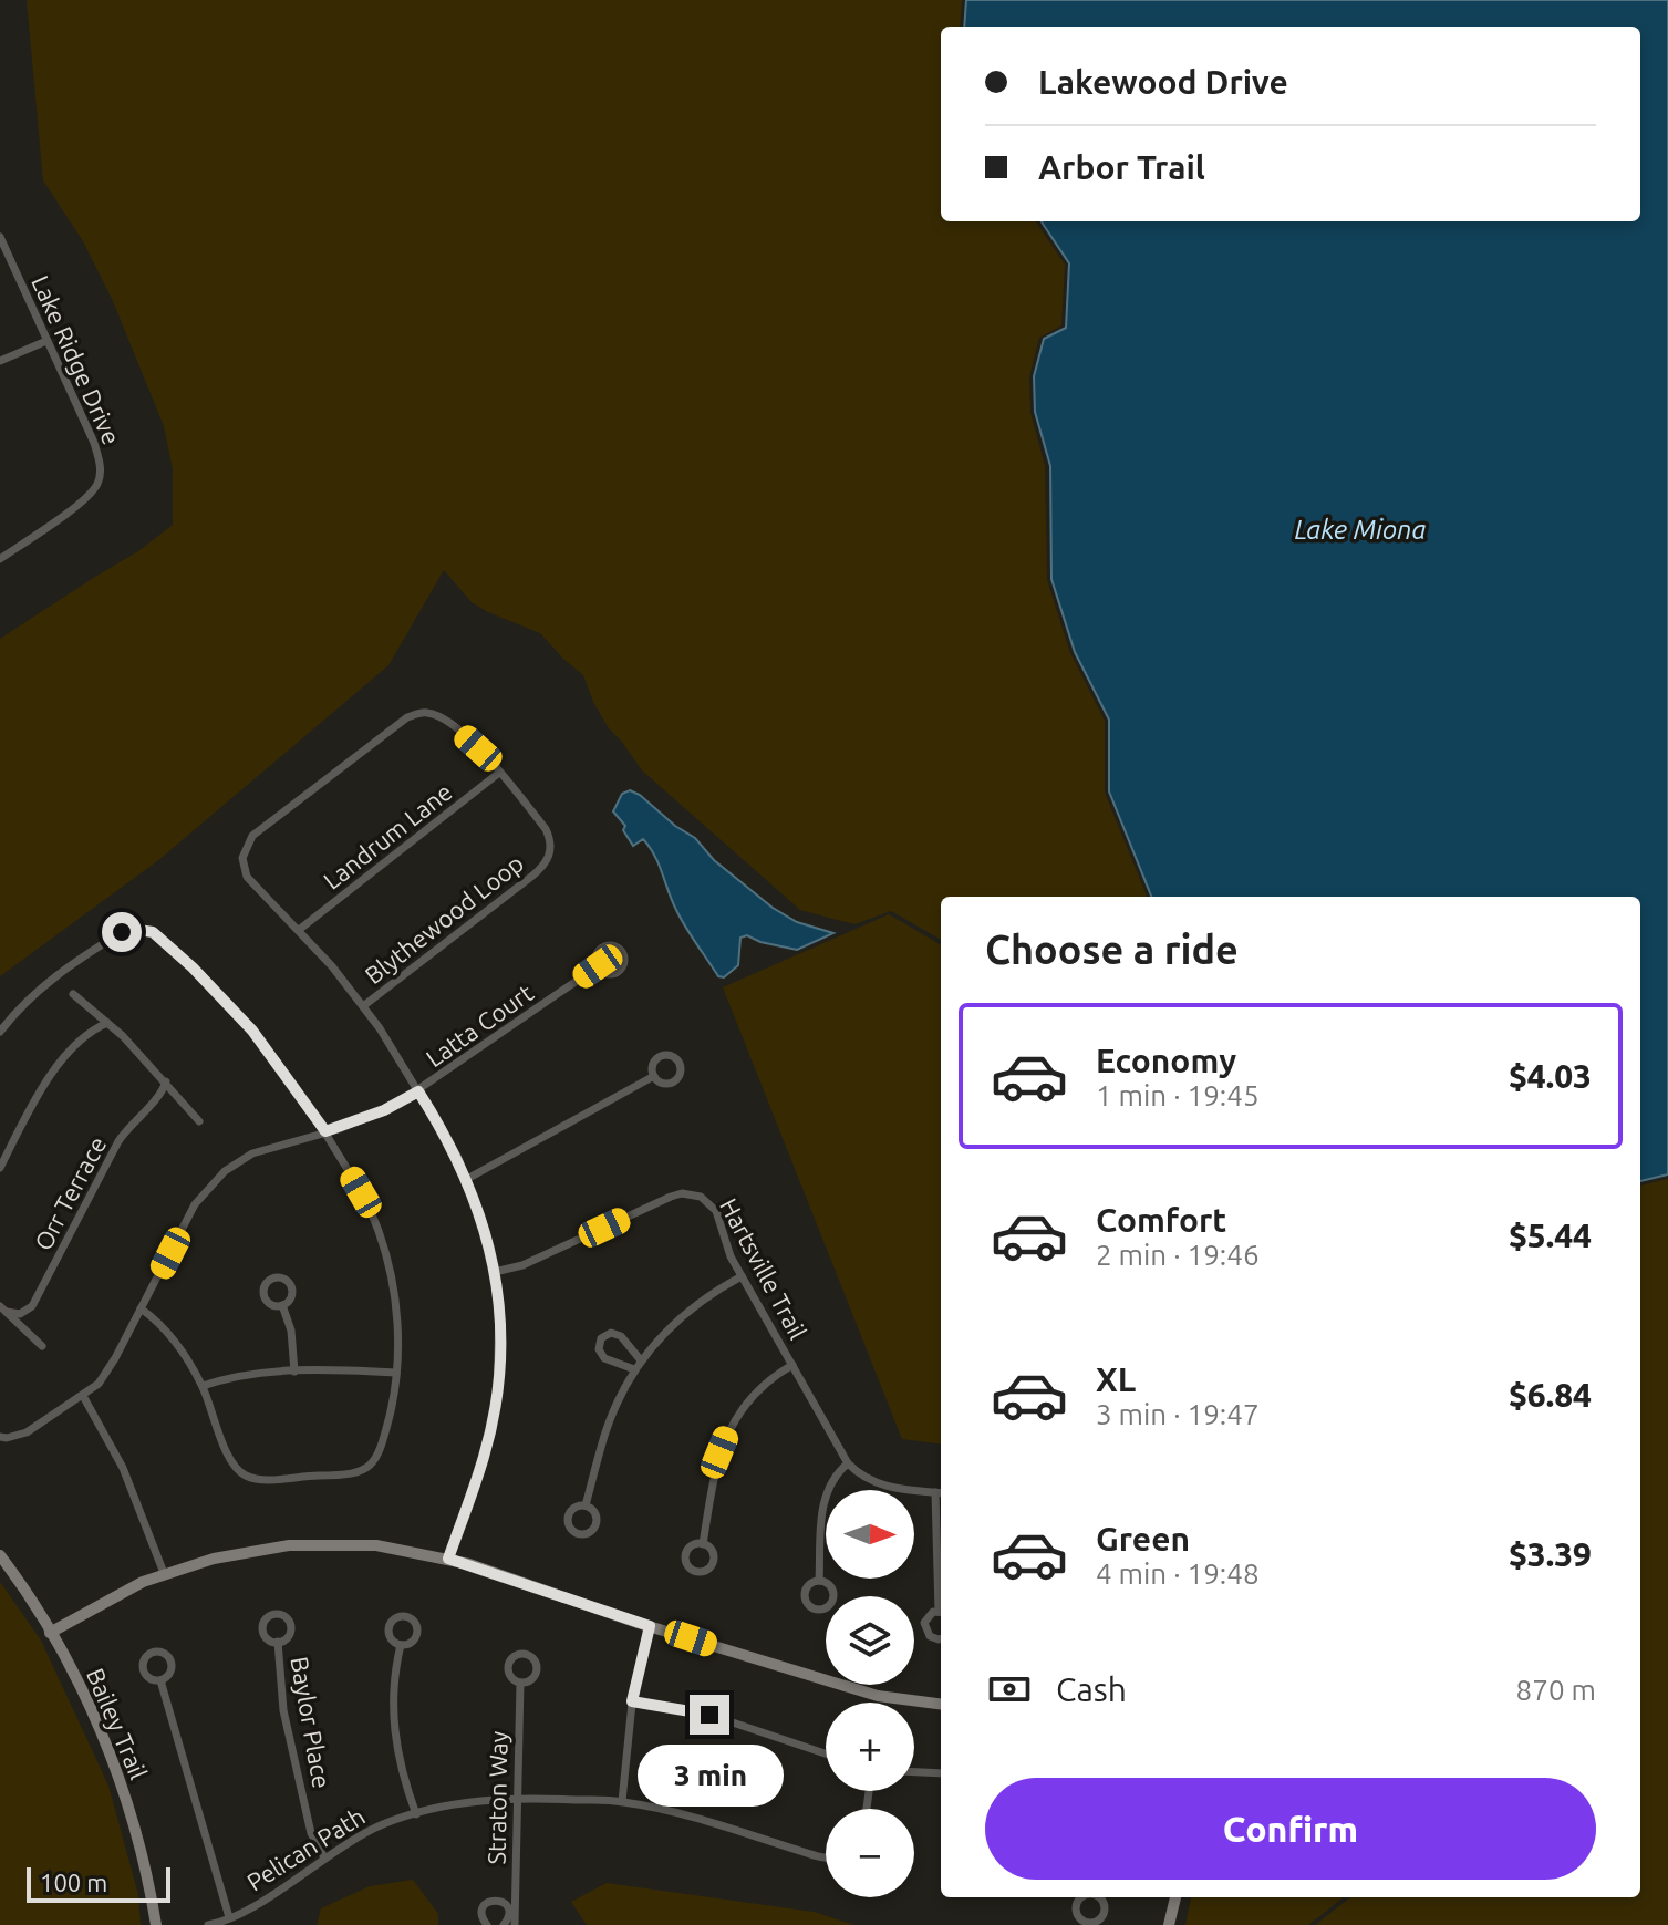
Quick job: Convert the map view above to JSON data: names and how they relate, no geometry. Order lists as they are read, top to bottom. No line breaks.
{"streets":{"street":["Lake Ridge Drive","Landrum Lane","Blythewood Loop","Latta Court","Orr Terrace","Hartsville Trail","Baylor Place","Bailey Trail","Straton Way","Pelican Path"]},"crossings":[["Landrum Lane","Blythewood Loop"],["Blythewood Loop","Latta Court"],["Blythewood Loop","Hartsville Trail"],["Baylor Place","Pelican Path"],["Straton Way","Pelican Path"]],"water":["Lake Miona"],"scale_bar":"100 m","north":"right","page":{"banner":["Lakewood Drive","Arbor Trail"],"heading":"Choose a ride","list":[{"name":"Economy","note":"1 min · 19:45","value":"$4.03"},{"name":"Comfort","note":"2 min · 19:46","value":"$5.44"},{"name":"XL","note":"3 min · 19:47","value":"$6.84"},{"name":"Green","note":"4 min · 19:48","value":"$3.39"}],"map_buttons":["+","−"],"pay":["Cash","870 m"],"bubble":"3 min","buttons":"Confirm","scale":"100 m"}}
